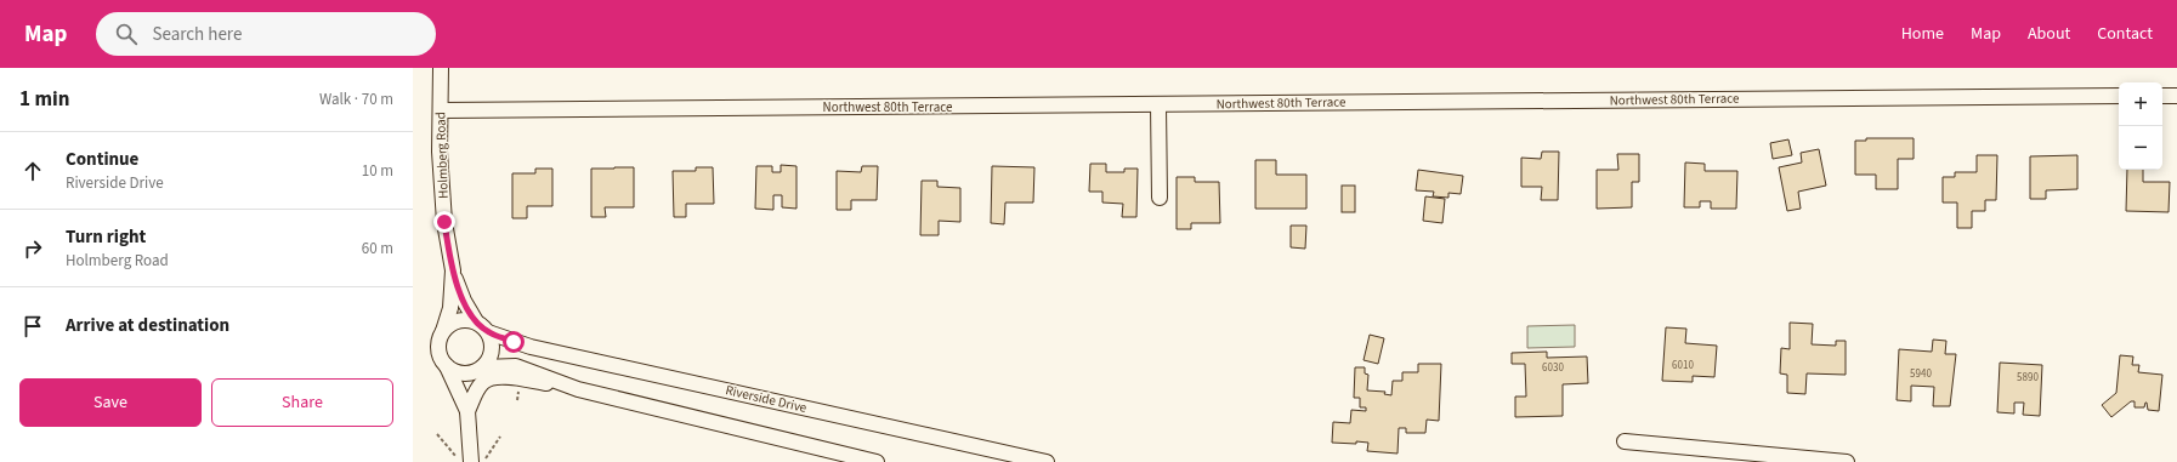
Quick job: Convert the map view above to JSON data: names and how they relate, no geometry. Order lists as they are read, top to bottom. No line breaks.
{"streets":{"street":["Northwest 80th Terrace","Holmberg Road","Riverside Drive"]},"crossings":[["Northwest 80th Terrace","Holmberg Road"],["Holmberg Road","Riverside Drive"]],"house_numbers":["6010","6030","5940","5890"],"page":{"header":"Map","search":"Search here","nav":["Home","Map","About","Contact"],"heading":["1 min","Walk · 70 m"],"map_buttons":["+","−"],"list":[["Continue","Riverside Drive","10 m"],["Turn right","Holmberg Road","60 m"],"Arrive at destination"],"buttons":["Save","Share"]}}
